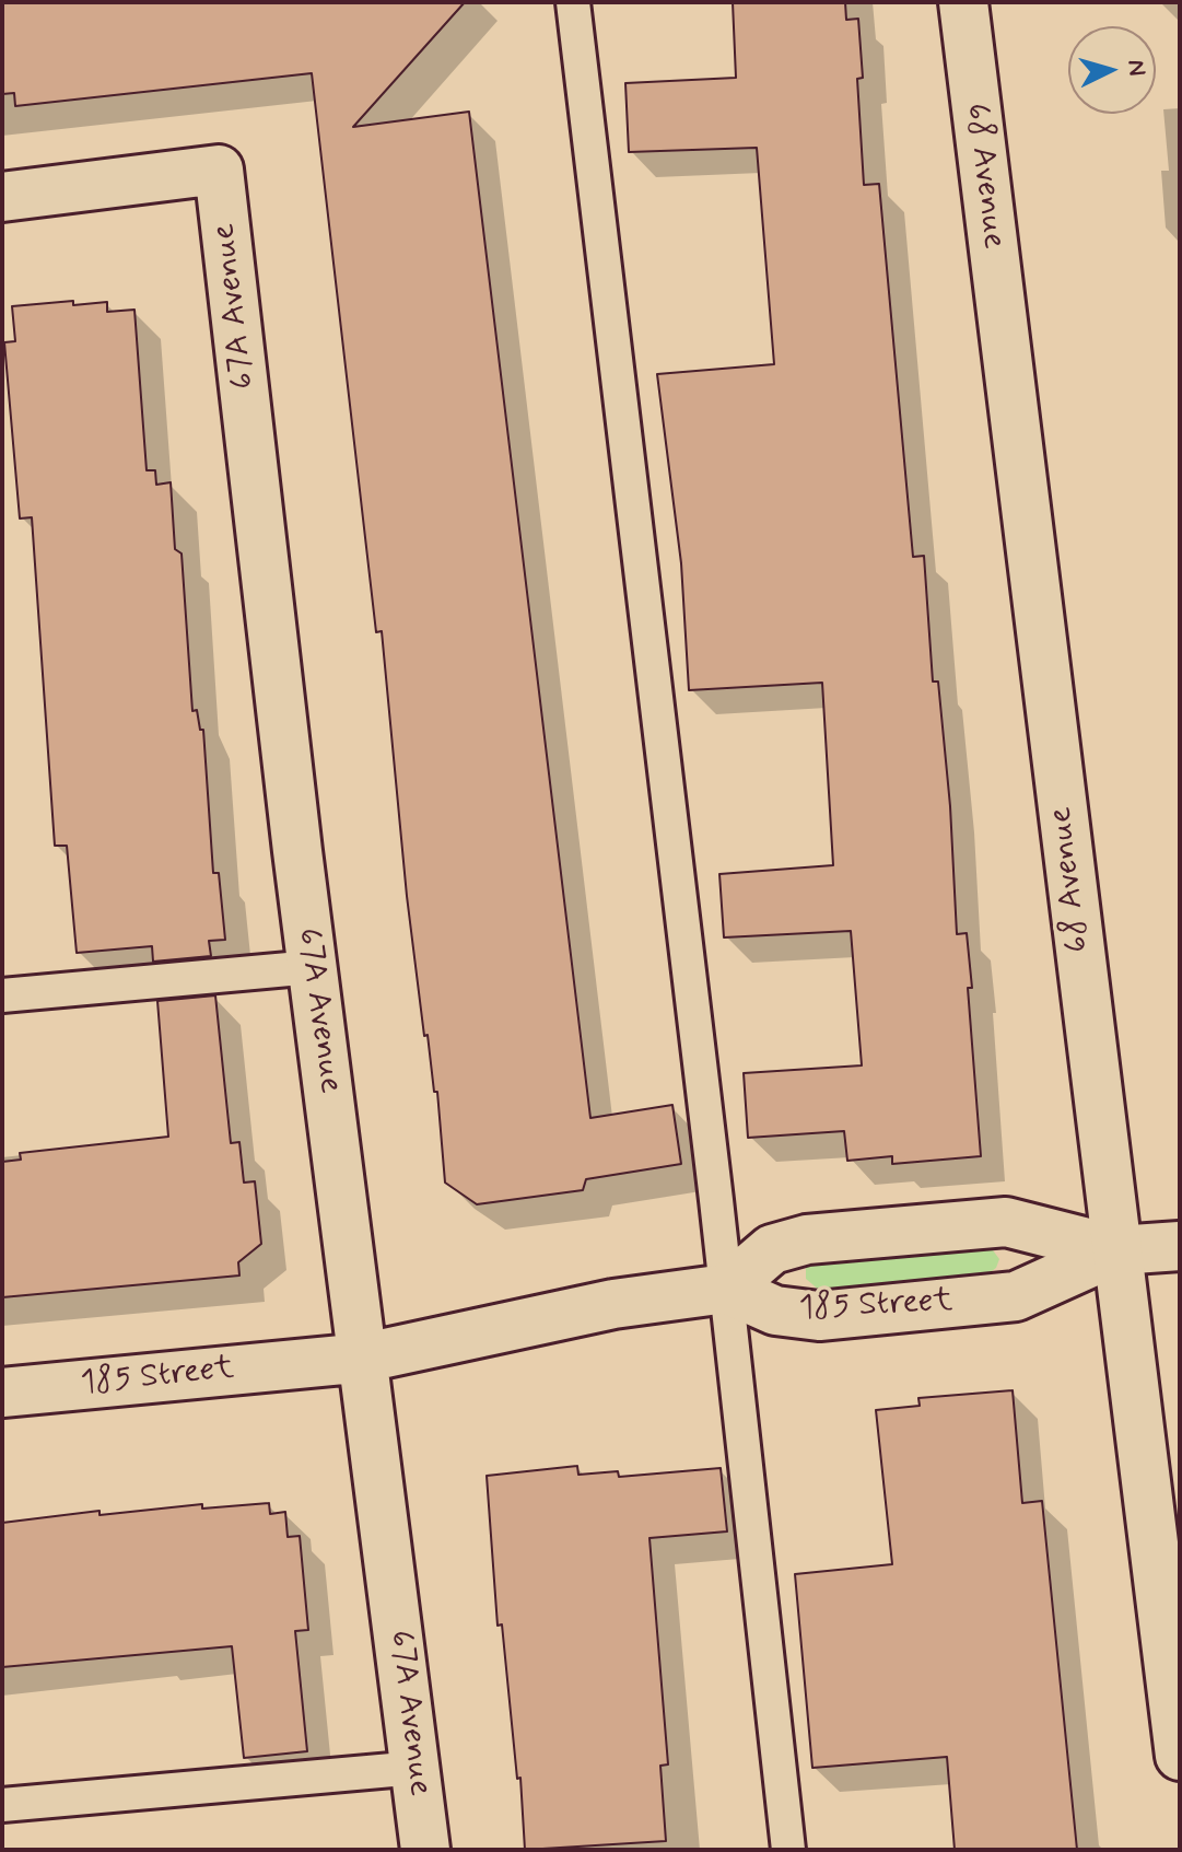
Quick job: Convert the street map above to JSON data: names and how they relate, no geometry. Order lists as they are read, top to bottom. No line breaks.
{"streets":{"street":["68 Avenue","67A Avenue","185 Street"]},"crossings":[["68 Avenue","185 Street"],["67A Avenue","185 Street"]],"north":"right"}
